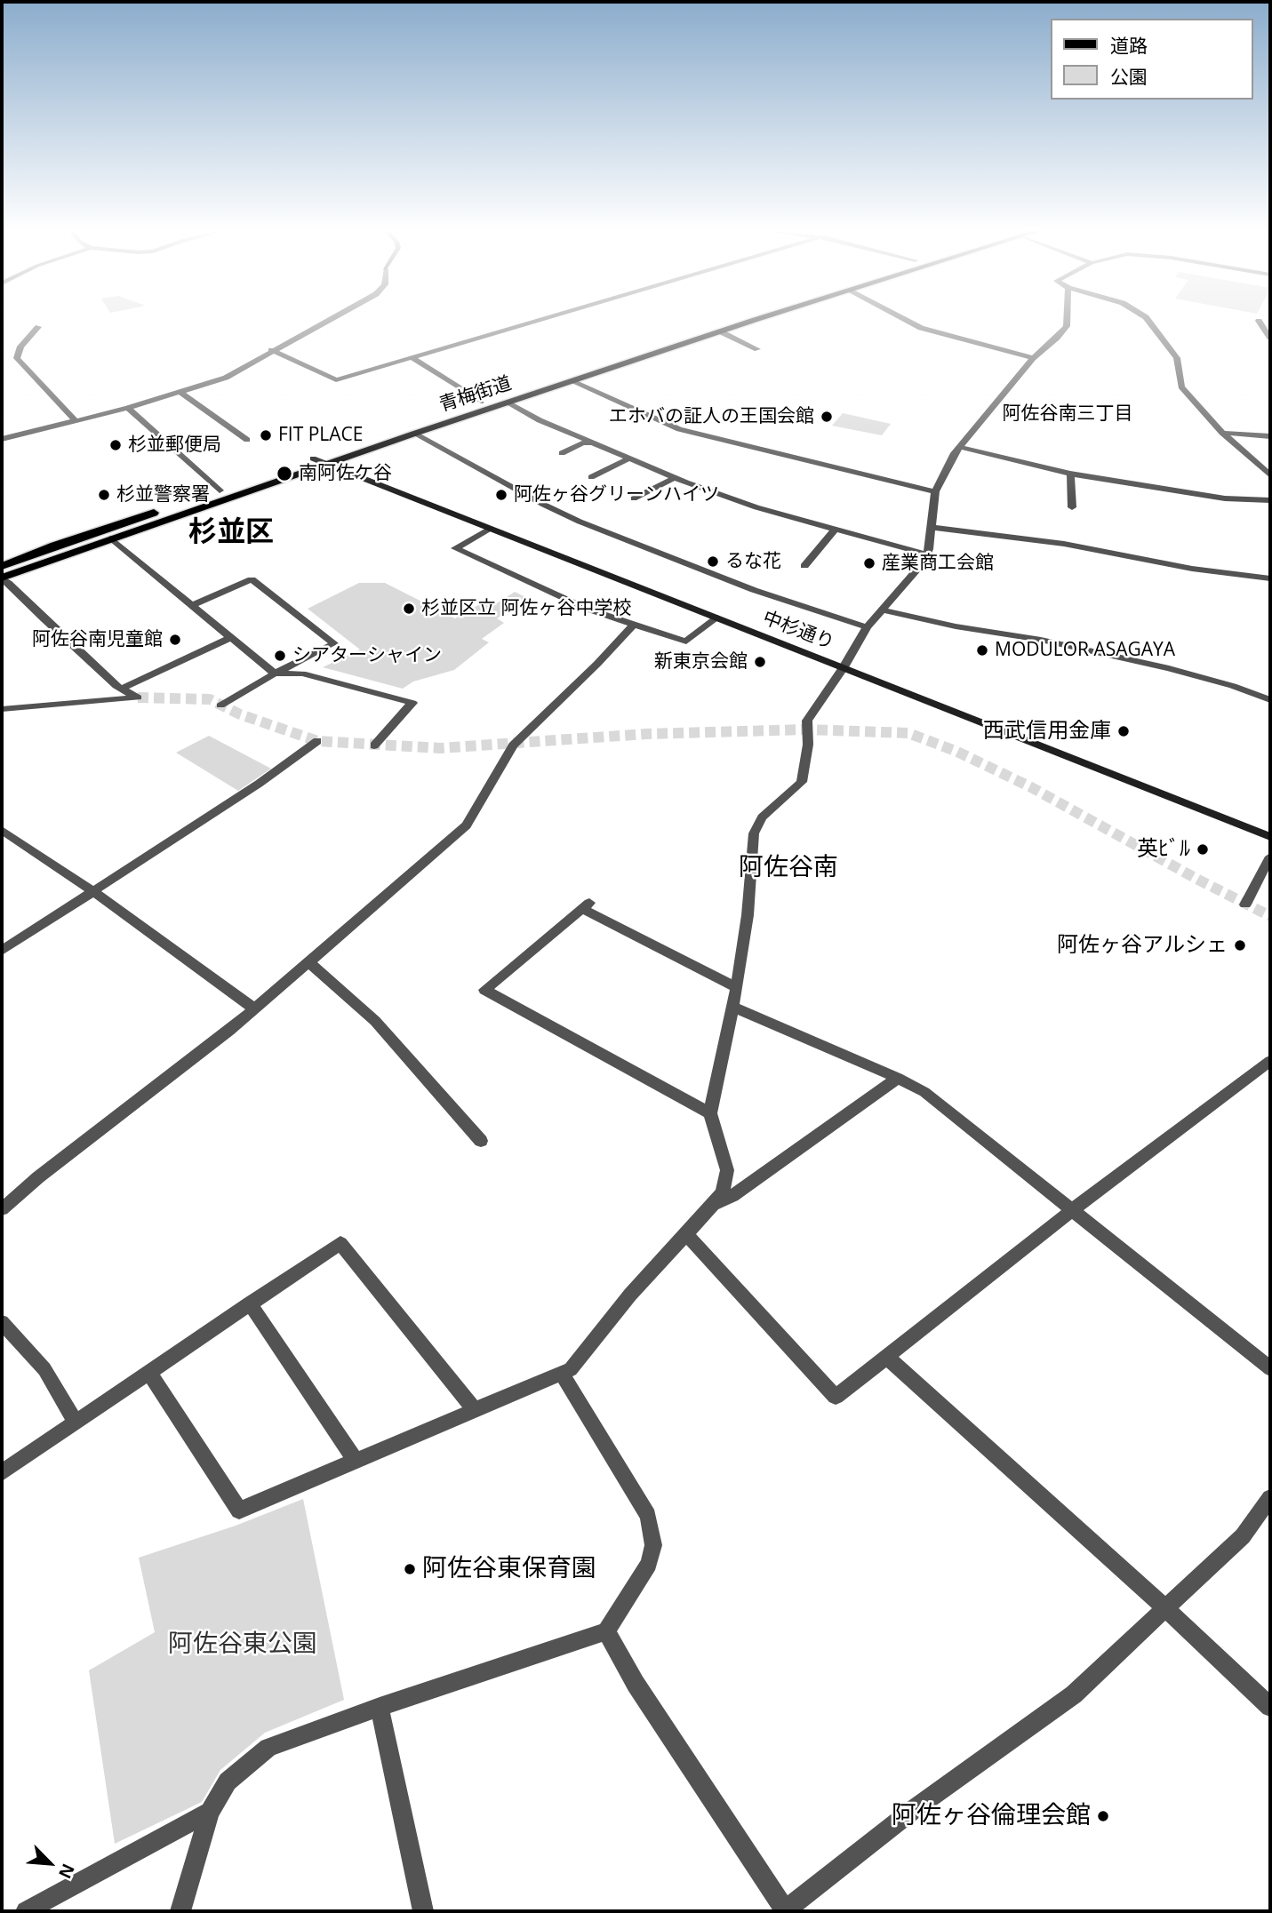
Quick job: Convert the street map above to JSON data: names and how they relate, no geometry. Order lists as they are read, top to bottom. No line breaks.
{"streets":{"main road":["青梅街道","中杉通り"]},"crossings":[["青梅街道","中杉通り"]],"districts":["阿佐谷南三丁目","杉並区","阿佐谷南"],"parks":["阿佐谷東公園"],"places":["エホバの証人の王国会館","FIT PLACE","杉並郵便局","南阿佐ケ谷","杉並警察署","阿佐ヶ谷グリーンハイツ","るな花","産業商工会館","杉並区立 阿佐ヶ谷中学校","阿佐谷南児童館","MODULOR ASAGAYA","シアターシャイン","新東京会館","西武信用金庫","英ﾋﾞﾙ","阿佐ヶ谷アルシェ","阿佐谷東保育園","阿佐ヶ谷倫理会館"],"legend":["道路","公園"],"north":"bottom right"}
